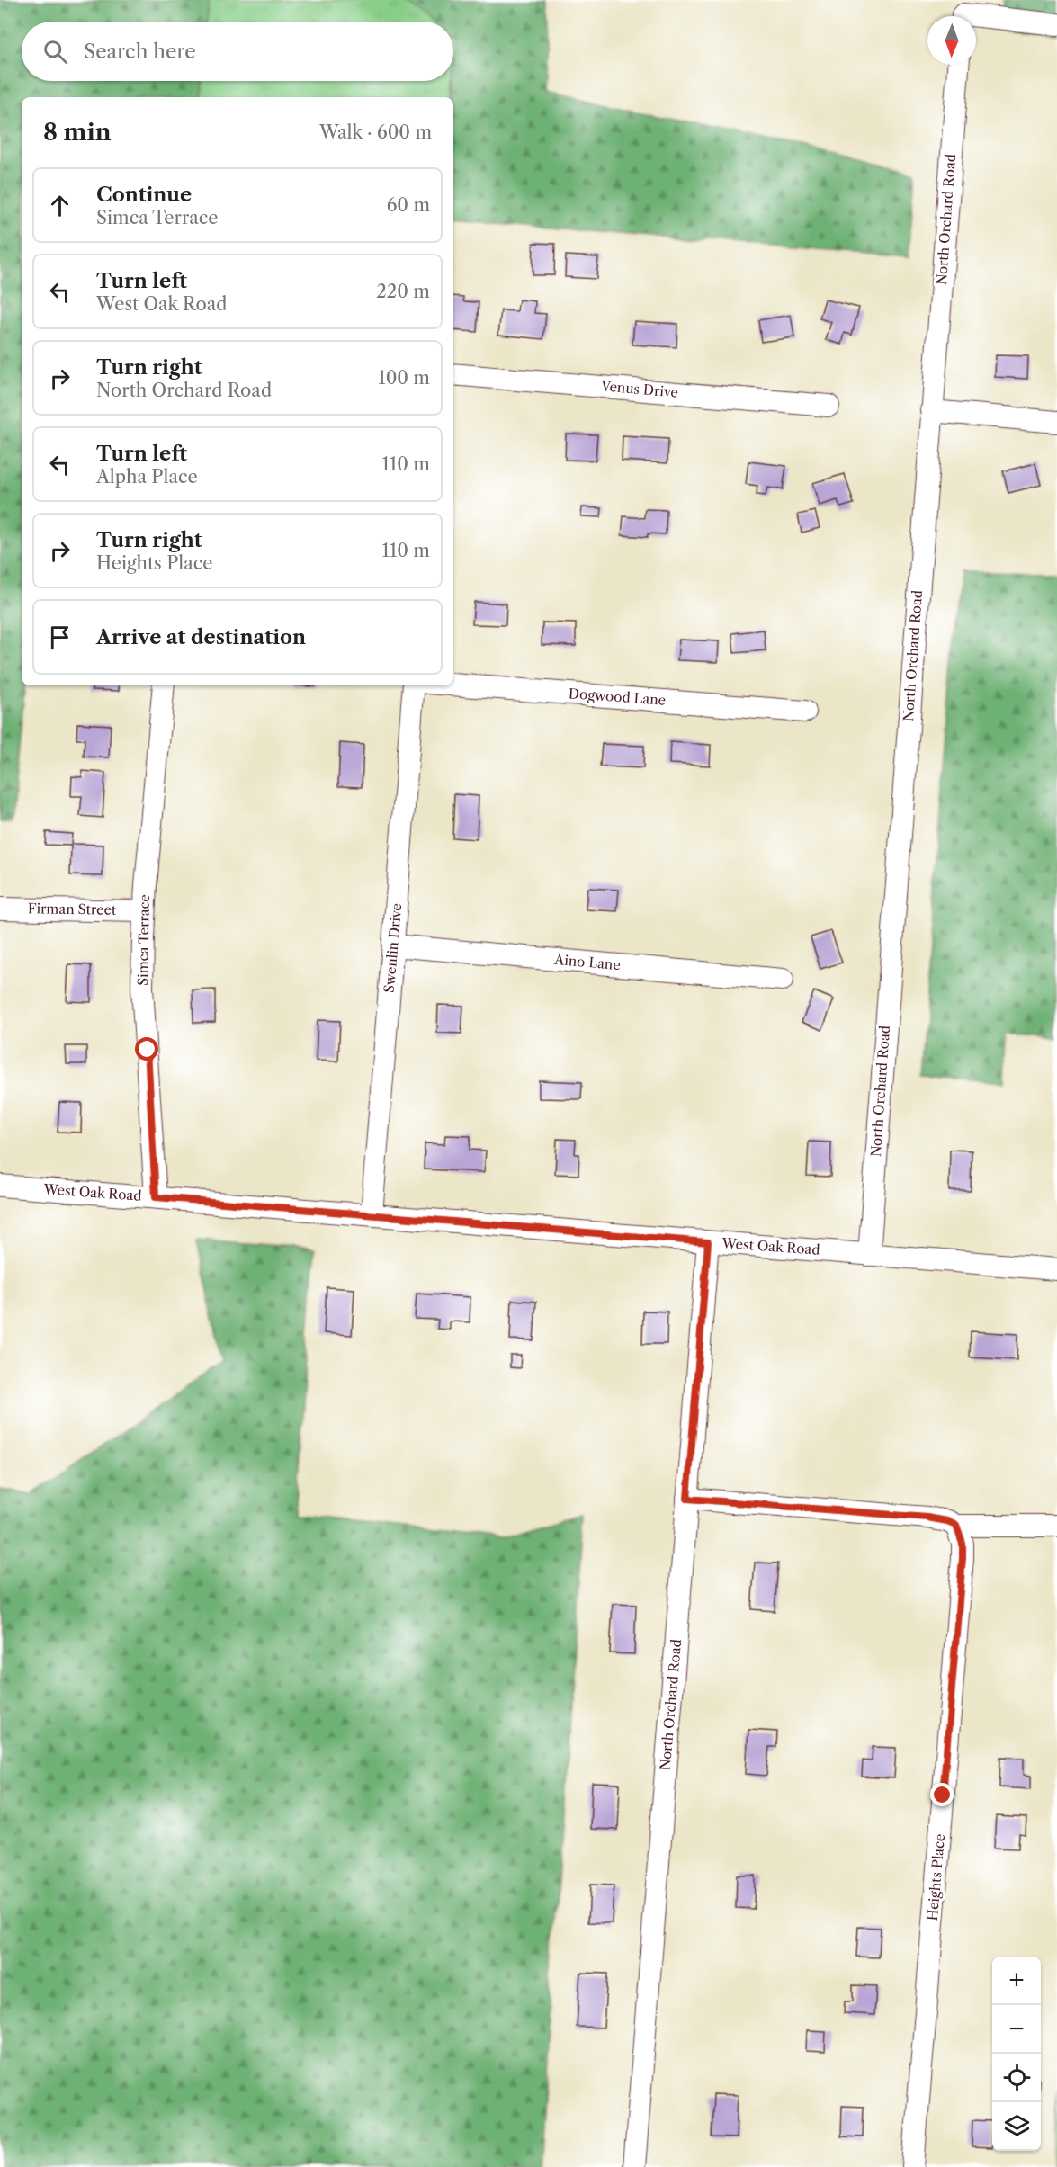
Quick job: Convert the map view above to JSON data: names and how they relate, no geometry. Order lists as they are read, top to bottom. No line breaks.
{"streets":{"street":["North Orchard Road","Venus Drive","Dogwood Lane","Firman Street","Simca Terrace","Swenlin Drive","Aino Lane","West Oak Road","Heights Place"]},"crossings":[["North Orchard Road","West Oak Road"],["Firman Street","Simca Terrace"],["Simca Terrace","West Oak Road"],["Swenlin Drive","Aino Lane"],["Swenlin Drive","West Oak Road"]],"north":"bottom","page":{"search":"Search here","heading":["8 min","Walk · 600 m"],"list":[["Continue","Simca Terrace","60 m"],["Turn left","West Oak Road","220 m"],["Turn right","North Orchard Road","100 m"],["Turn left","Alpha Place","110 m"],["Turn right","Heights Place","110 m"],"Arrive at destination"],"map_buttons":["+","−"]}}
